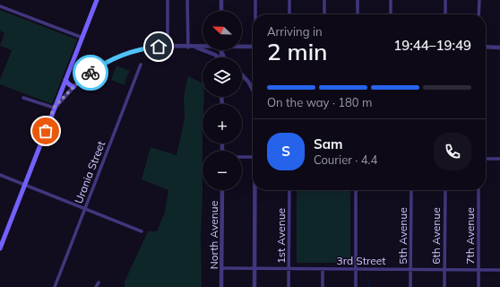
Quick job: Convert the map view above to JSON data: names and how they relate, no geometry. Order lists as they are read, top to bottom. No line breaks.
{"streets":{"street":["Urania Street","North Avenue","1st Avenue","5th Avenue","6th Avenue","7th Avenue","3rd Street"]},"crossings":[["North Avenue","3rd Street"],["1st Avenue","3rd Street"],["5th Avenue","3rd Street"],["6th Avenue","3rd Street"],["7th Avenue","3rd Street"]],"north":"left","page":{"map_buttons":["+","−"],"heading":["2 min","Arriving in","19:44–19:49"],"panel":["Sam","Courier · 4.4"],"bar":"On the way · 180 m","round":"S"}}
